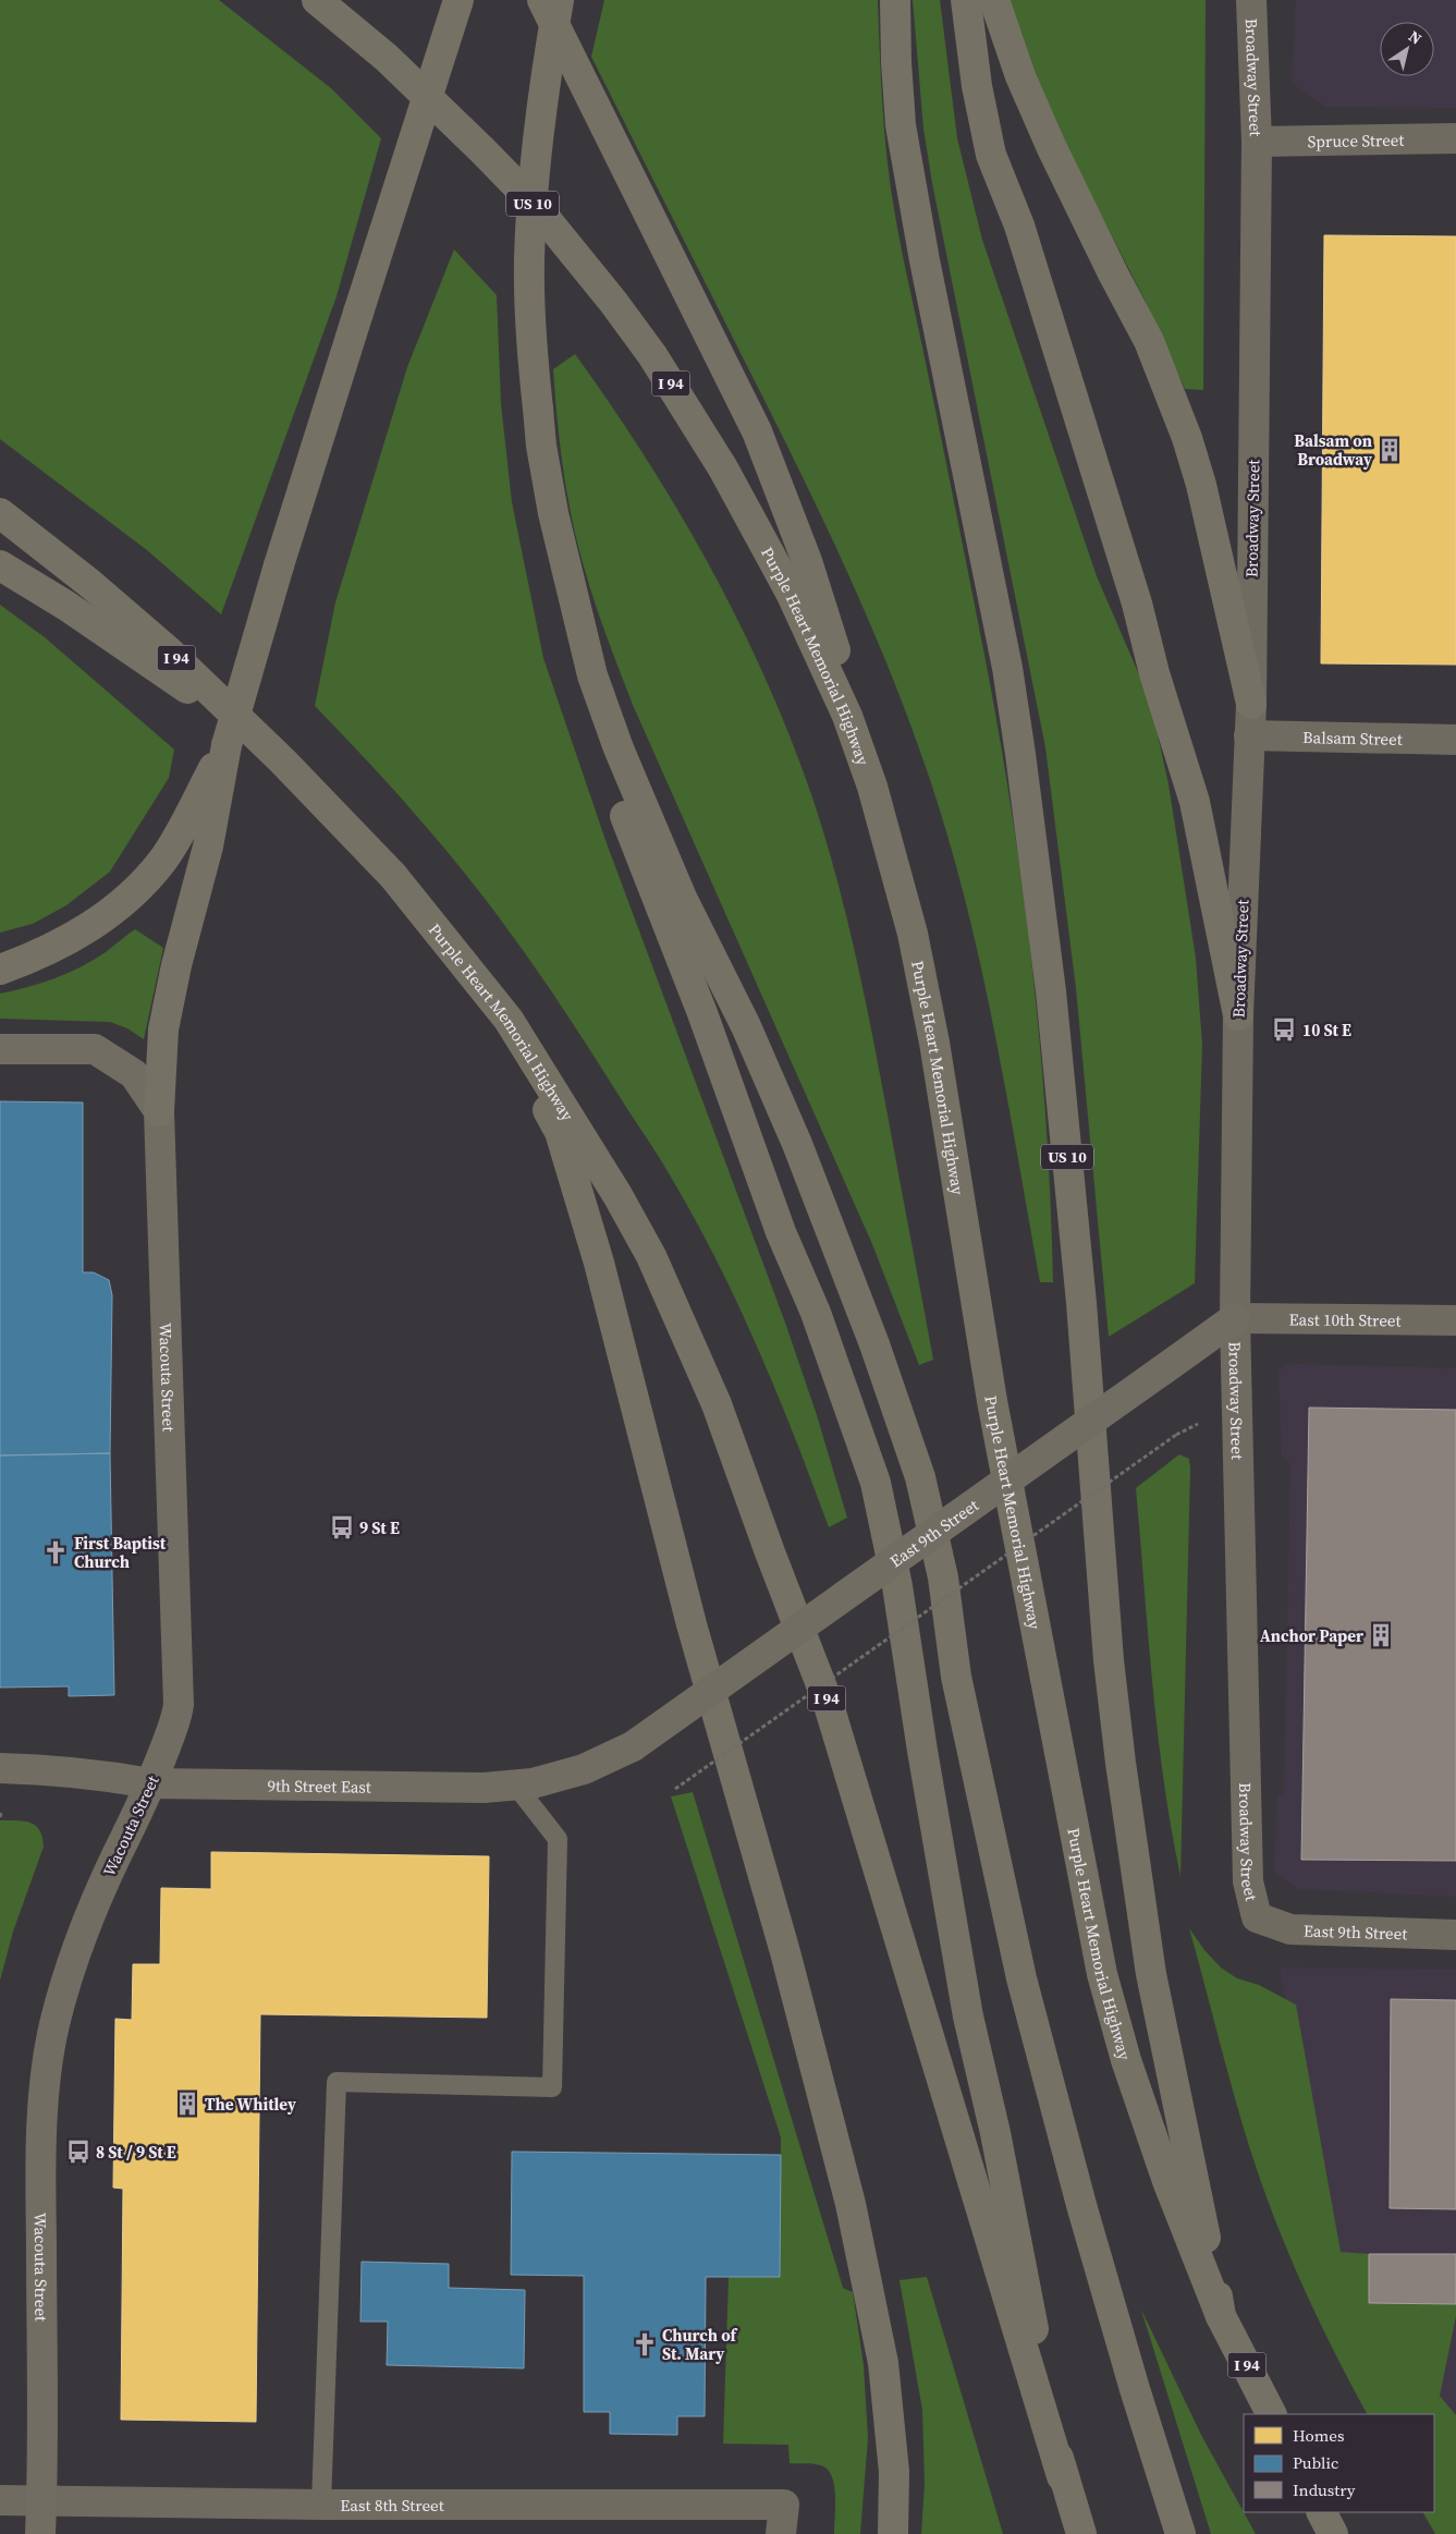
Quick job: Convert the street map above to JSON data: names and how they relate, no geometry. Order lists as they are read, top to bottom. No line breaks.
{"streets":{"highway":["US 10","I 94","Purple Heart Memorial Highway"],"street":["Broadway Street","Spruce Street","Balsam Street","East 10th Street","Wacouta Street","East 9th Street","9th Street East","East 8th Street"]},"crossings":[["Broadway Street","Spruce Street"],["Broadway Street","Balsam Street"],["Broadway Street","East 10th Street"],["Broadway Street","East 9th Street"],["US 10","I 94"],["US 10","Purple Heart Memorial Highway"],["I 94","Purple Heart Memorial Highway"],["East 10th Street","East 9th Street"],["Wacouta Street","9th Street East"],["Wacouta Street","East 8th Street"],["East 9th Street","9th Street East"]],"places":{"building":["Balsam on Broadway","Anchor Paper","The Whitley"],"bus stop":["10 St E","9 St E","8 St / 9 St E"],"church":["First Baptist Church","Church of St. Mary"]},"legend":["Homes","Public","Industry"],"north":"top right"}
